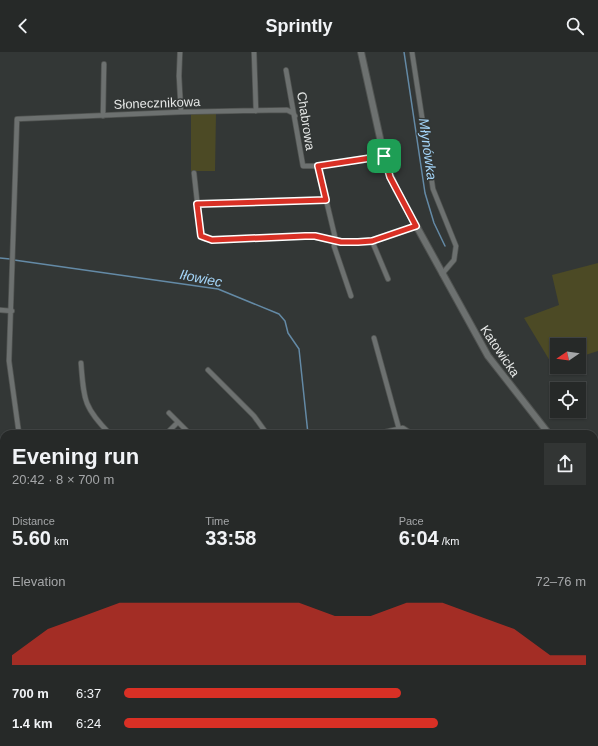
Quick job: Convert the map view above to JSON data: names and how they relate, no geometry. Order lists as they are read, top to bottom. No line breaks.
{"streets":{"main road":["Katowicka"],"street":["Słonecznikowa","Chabrowa"]},"crossings":[["Słonecznikowa","Chabrowa"],["Chabrowa","Katowicka"]],"water":["Młynówka","Iłowiec"],"north":"left","page":{"header":"Sprintly","heading":["Evening run","20:42 · 8 × 700 m"],"stats":[["Distance","5.60 km"],["Time","33:58"],["Pace","6:04 /km"]],"chart":["Elevation","72–76 m"],"list":[{"name":"700 m","note":"6:37"},{"name":"1.4 km","note":"6:24"}]}}
